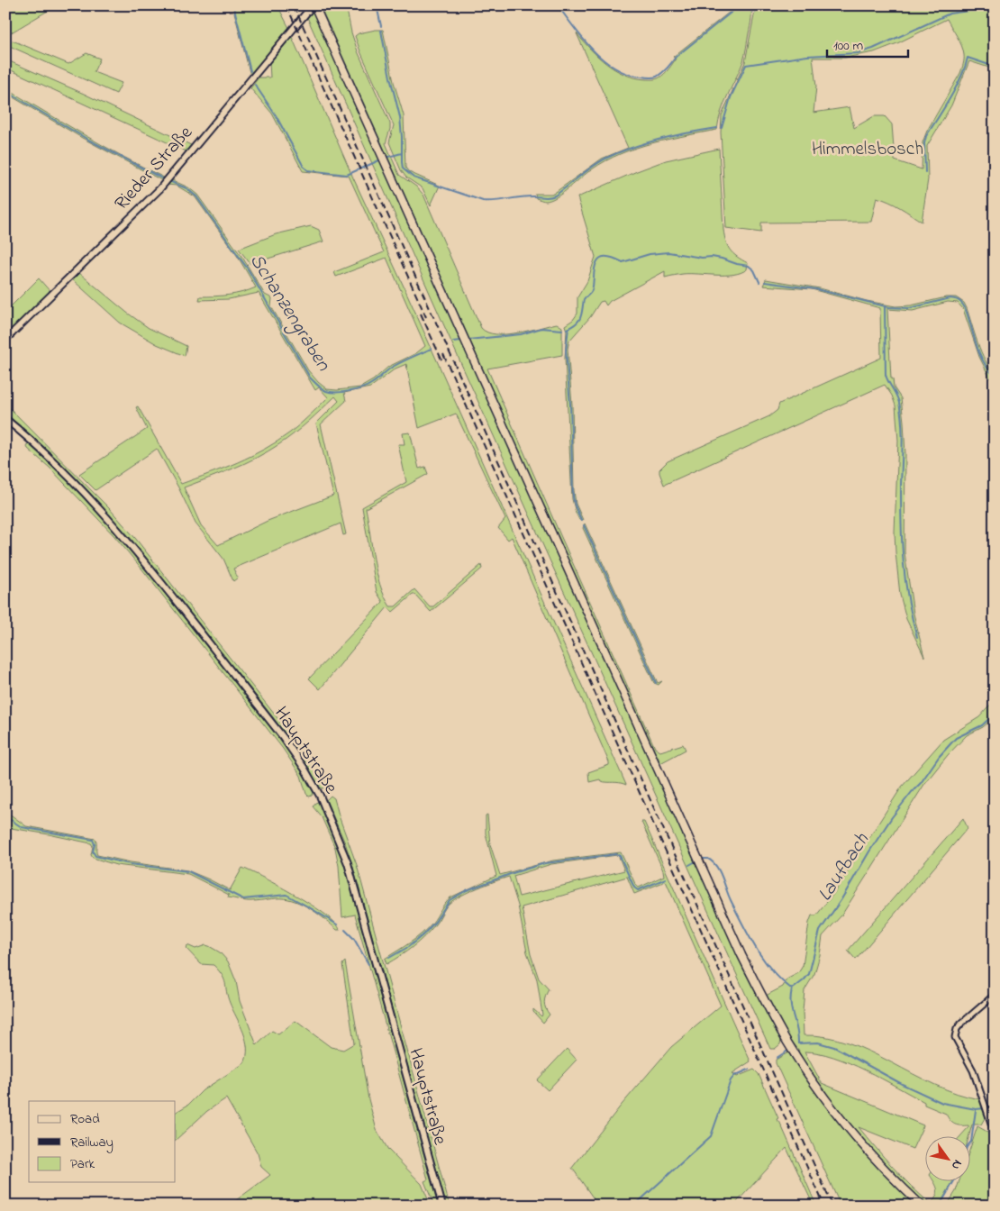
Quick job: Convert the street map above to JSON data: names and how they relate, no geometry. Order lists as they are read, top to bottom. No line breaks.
{"streets":{"street":["Rieder Straße","Hauptstraße"]},"water":["Schanzengraben","Laufbach"],"parks":["Himmelsbosch"],"legend":["Road","Railway","Park"],"scale_bar":"100 m","north":"bottom right"}
